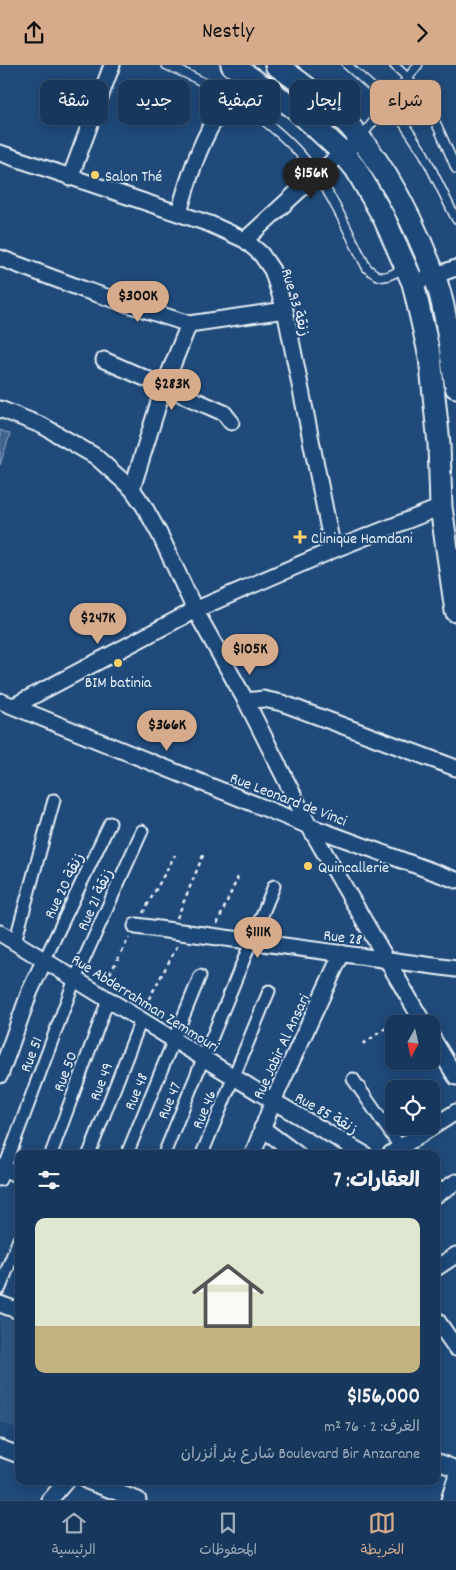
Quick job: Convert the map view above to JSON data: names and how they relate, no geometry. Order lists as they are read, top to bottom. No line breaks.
{"streets":{"street":["Rue 93 زنقة","Rue Leonard de Vinci","Rue 20 زنقة","Rue 21 زنقة","Rue 28","Rue Abderrahman Zemmouri","Rue Jabir Al Ansari","Rue 51","Rue 50","Rue 49","Rue 48","Rue 47","Rue 46","Rue 85 زنقة"]},"crossings":[["Rue 20 زنقة","Rue Abderrahman Zemmouri"],["Rue 21 زنقة","Rue Abderrahman Zemmouri"],["Rue 21 زنقة","Rue 51"],["Rue 28","Rue Jabir Al Ansari"],["Rue 28","Rue 47"],["Rue Abderrahman Zemmouri","Rue Jabir Al Ansari"],["Rue Abderrahman Zemmouri","Rue 51"],["Rue Abderrahman Zemmouri","Rue 50"],["Rue Abderrahman Zemmouri","Rue 49"],["Rue Abderrahman Zemmouri","Rue 48"],["Rue Abderrahman Zemmouri","Rue 47"],["Rue Abderrahman Zemmouri","Rue 46"],["Rue Abderrahman Zemmouri","Rue 85 زنقة"],["Rue Jabir Al Ansari","Rue 85 زنقة"]],"places":{"other":["Salon Thé","BIM batinia","Quincallerie"],"health":["Clinique Hamdani"]},"north":"bottom","page":{"header":"Nestly","chip":["شراء","إيجار","تصفية","جديد","شقة"],"price":["$156K","$300K","$283K","$247K","$105K","$366K","$111K"],"heading":"العقارات: 7","list":[{"name":"$156,000","note":"الغرف: 2 · 76 m² · Boulevard Bir Anzarane شارع بئر أنزران"}],"tabs":["الخريطة","المحفوظات","الرئيسية"]}}
